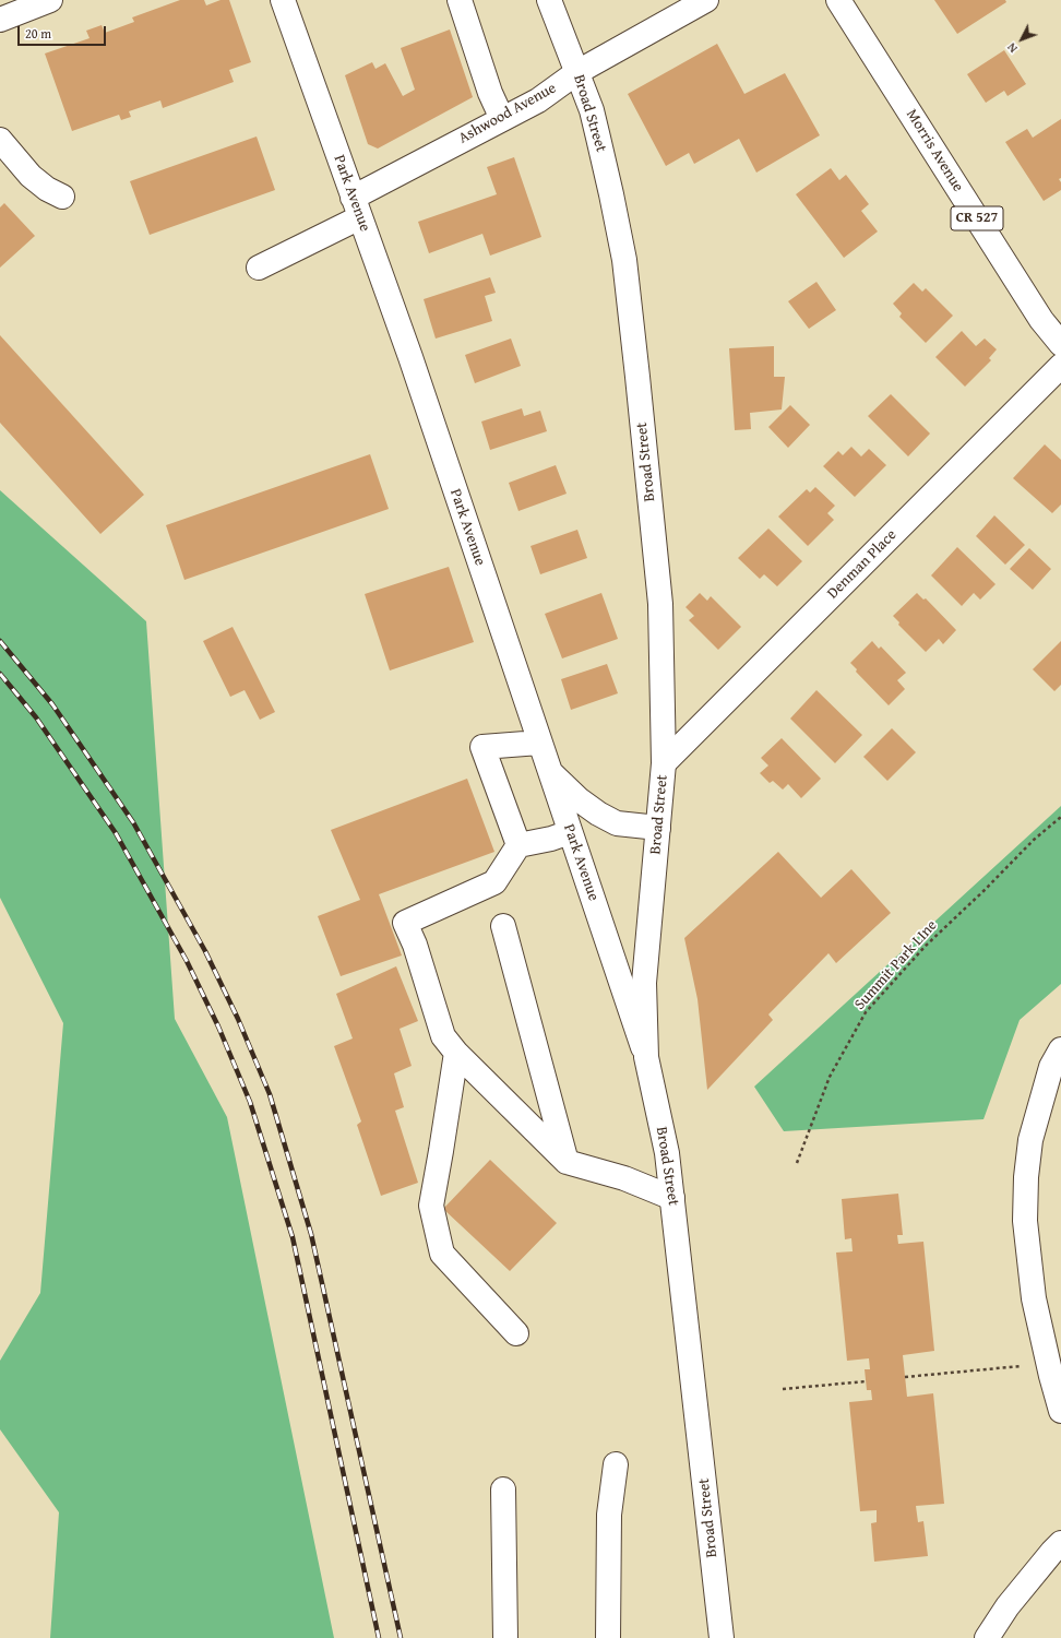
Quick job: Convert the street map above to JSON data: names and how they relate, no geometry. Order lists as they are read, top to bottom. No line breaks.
{"streets":{"street":["Ashwood Avenue","Broad Street","Morris Avenue","Park Avenue","CR 527","Denman Place"],"path":["Summit Park LIne"]},"crossings":[["Ashwood Avenue","Broad Street"],["Ashwood Avenue","Park Avenue"],["Broad Street","Park Avenue"],["Broad Street","Denman Place"]],"scale_bar":"20 m","north":"bottom left"}
